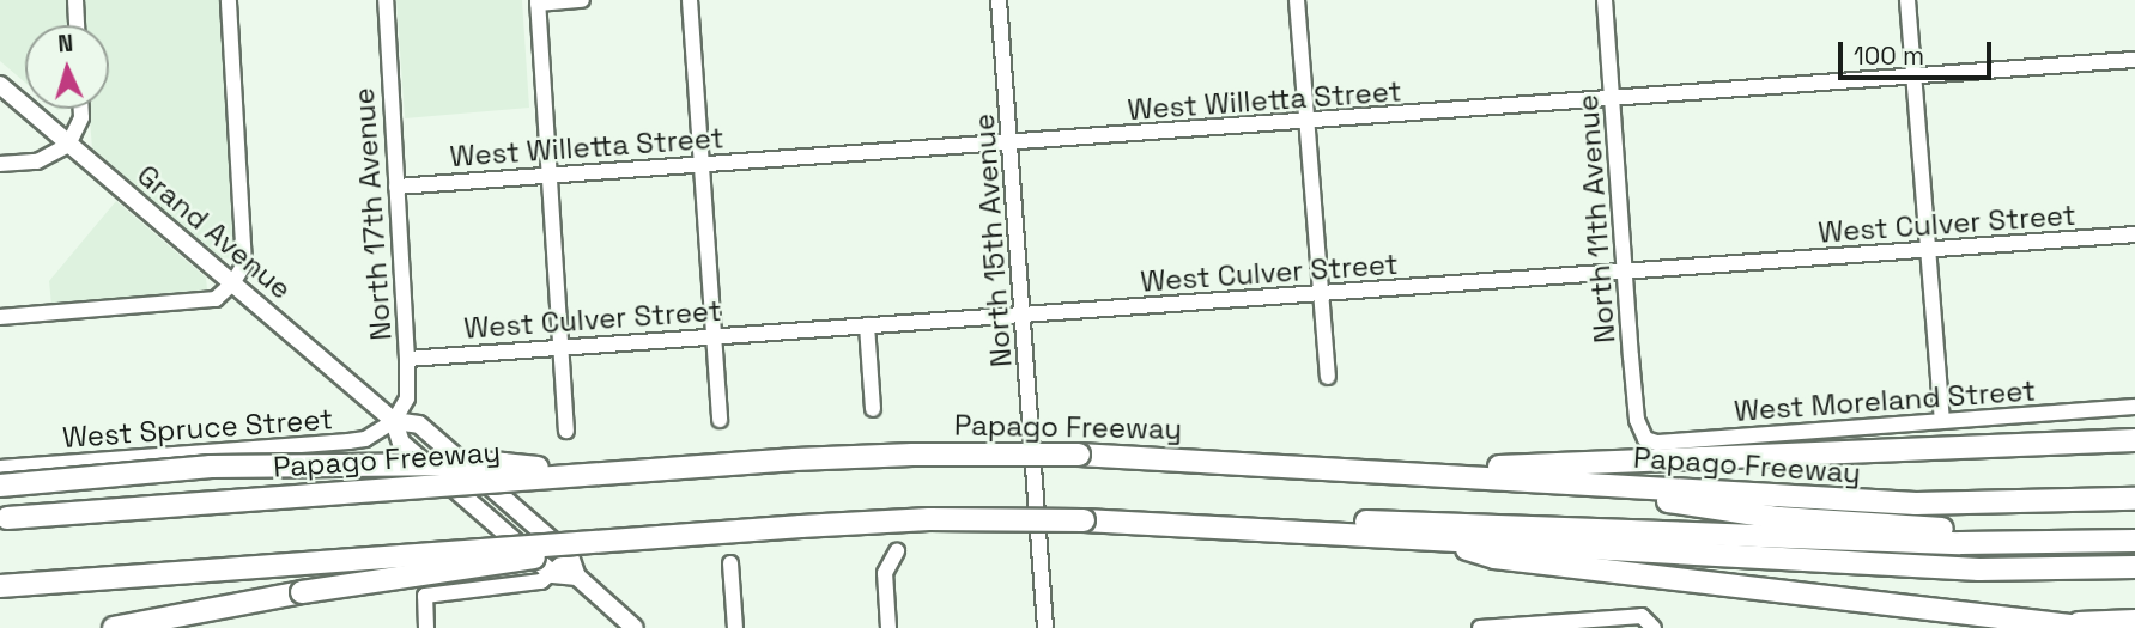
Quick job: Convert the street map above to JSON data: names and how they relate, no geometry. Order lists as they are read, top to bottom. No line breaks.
{"streets":{"highway":["Papago Freeway"],"main road":["Grand Avenue"],"street":["West Willetta Street","North 17th Avenue","North 11th Avenue","West Culver Street","North 15th Avenue","West Moreland Street","West Spruce Street"]},"crossings":[["West Willetta Street","North 17th Avenue"],["West Willetta Street","North 11th Avenue"],["West Willetta Street","North 15th Avenue"],["North 17th Avenue","West Culver Street"],["North 17th Avenue","Grand Avenue"],["North 17th Avenue","West Spruce Street"],["North 11th Avenue","West Culver Street"],["North 11th Avenue","West Moreland Street"],["West Culver Street","North 15th Avenue"],["Grand Avenue","West Spruce Street"]],"scale_bar":"100 m","north":"top"}
